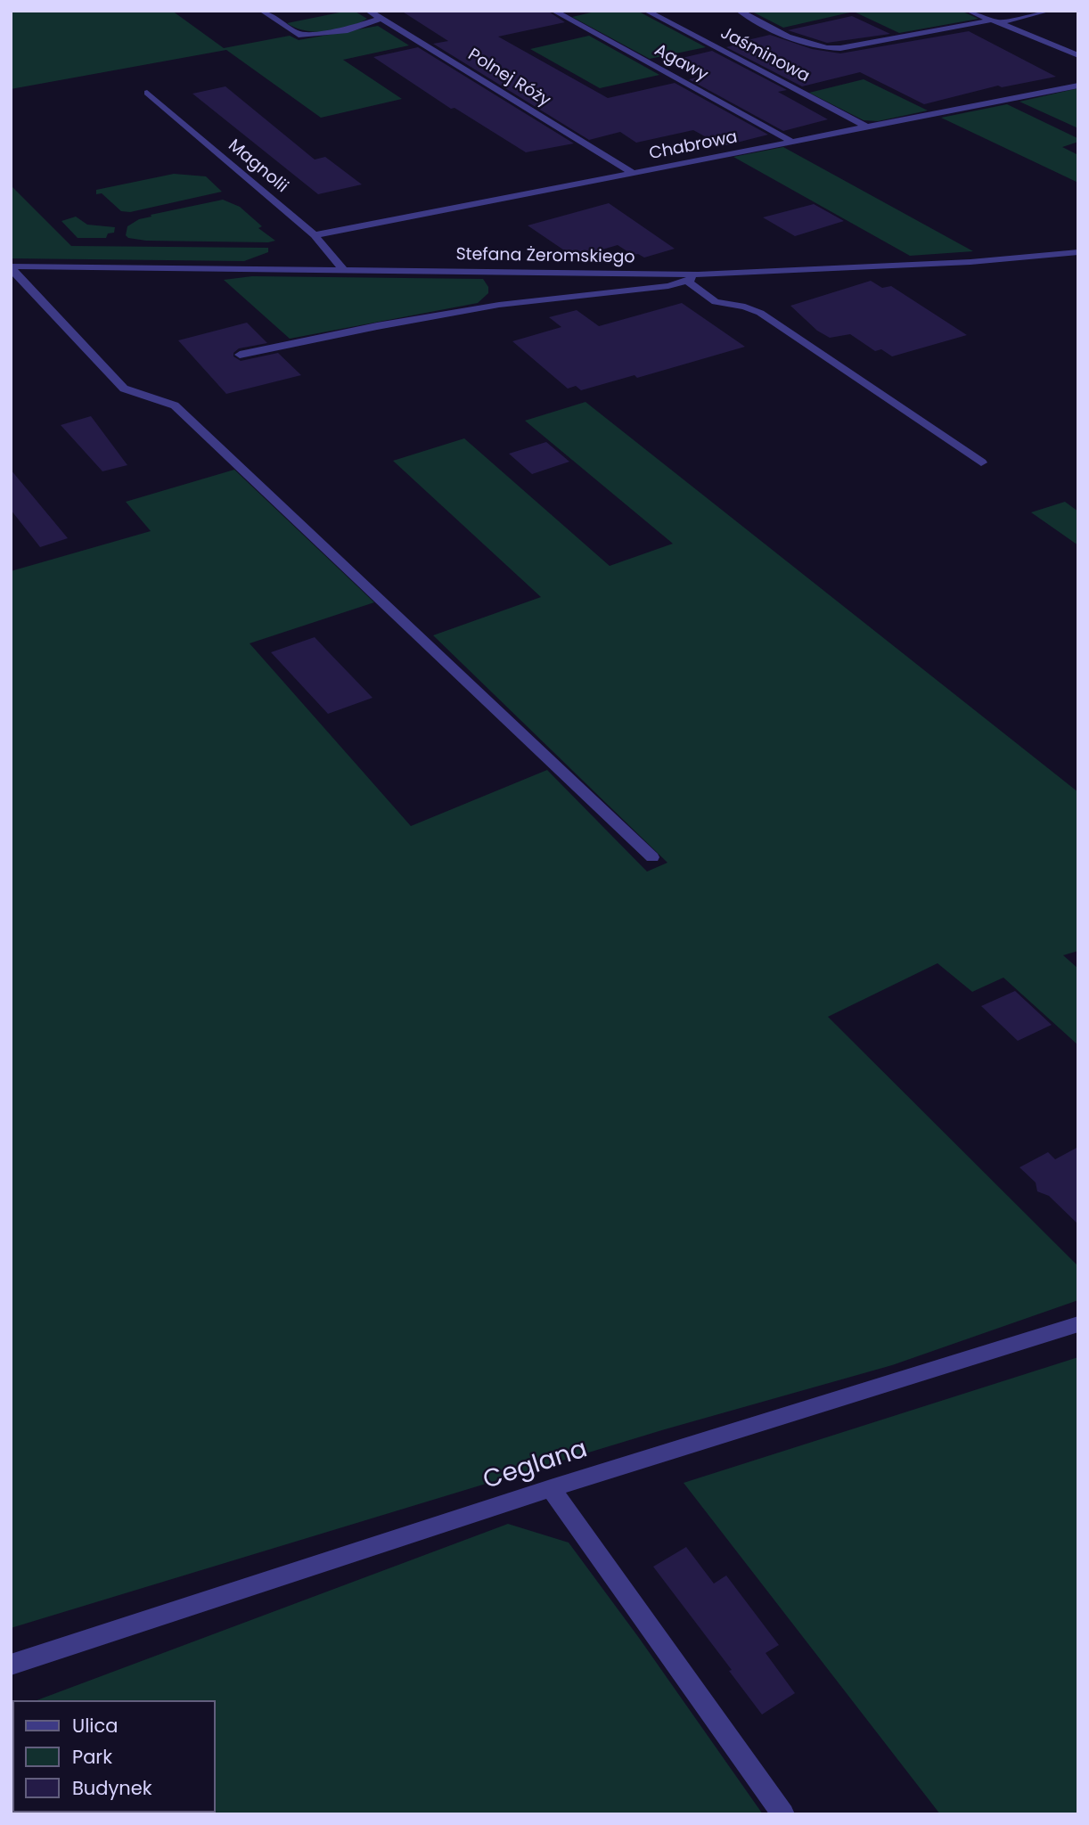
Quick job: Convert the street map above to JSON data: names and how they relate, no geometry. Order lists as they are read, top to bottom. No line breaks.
{"streets":{"street":["Jaśminowa","Agawy","Polnej Róży","Chabrowa","Magnolii","Stefana Żeromskiego","Ceglana"]},"crossings":[["Jaśminowa","Chabrowa"],["Agawy","Chabrowa"],["Polnej Róży","Chabrowa"],["Chabrowa","Magnolii"],["Magnolii","Stefana Żeromskiego"]],"legend":["Ulica","Park","Budynek"]}
